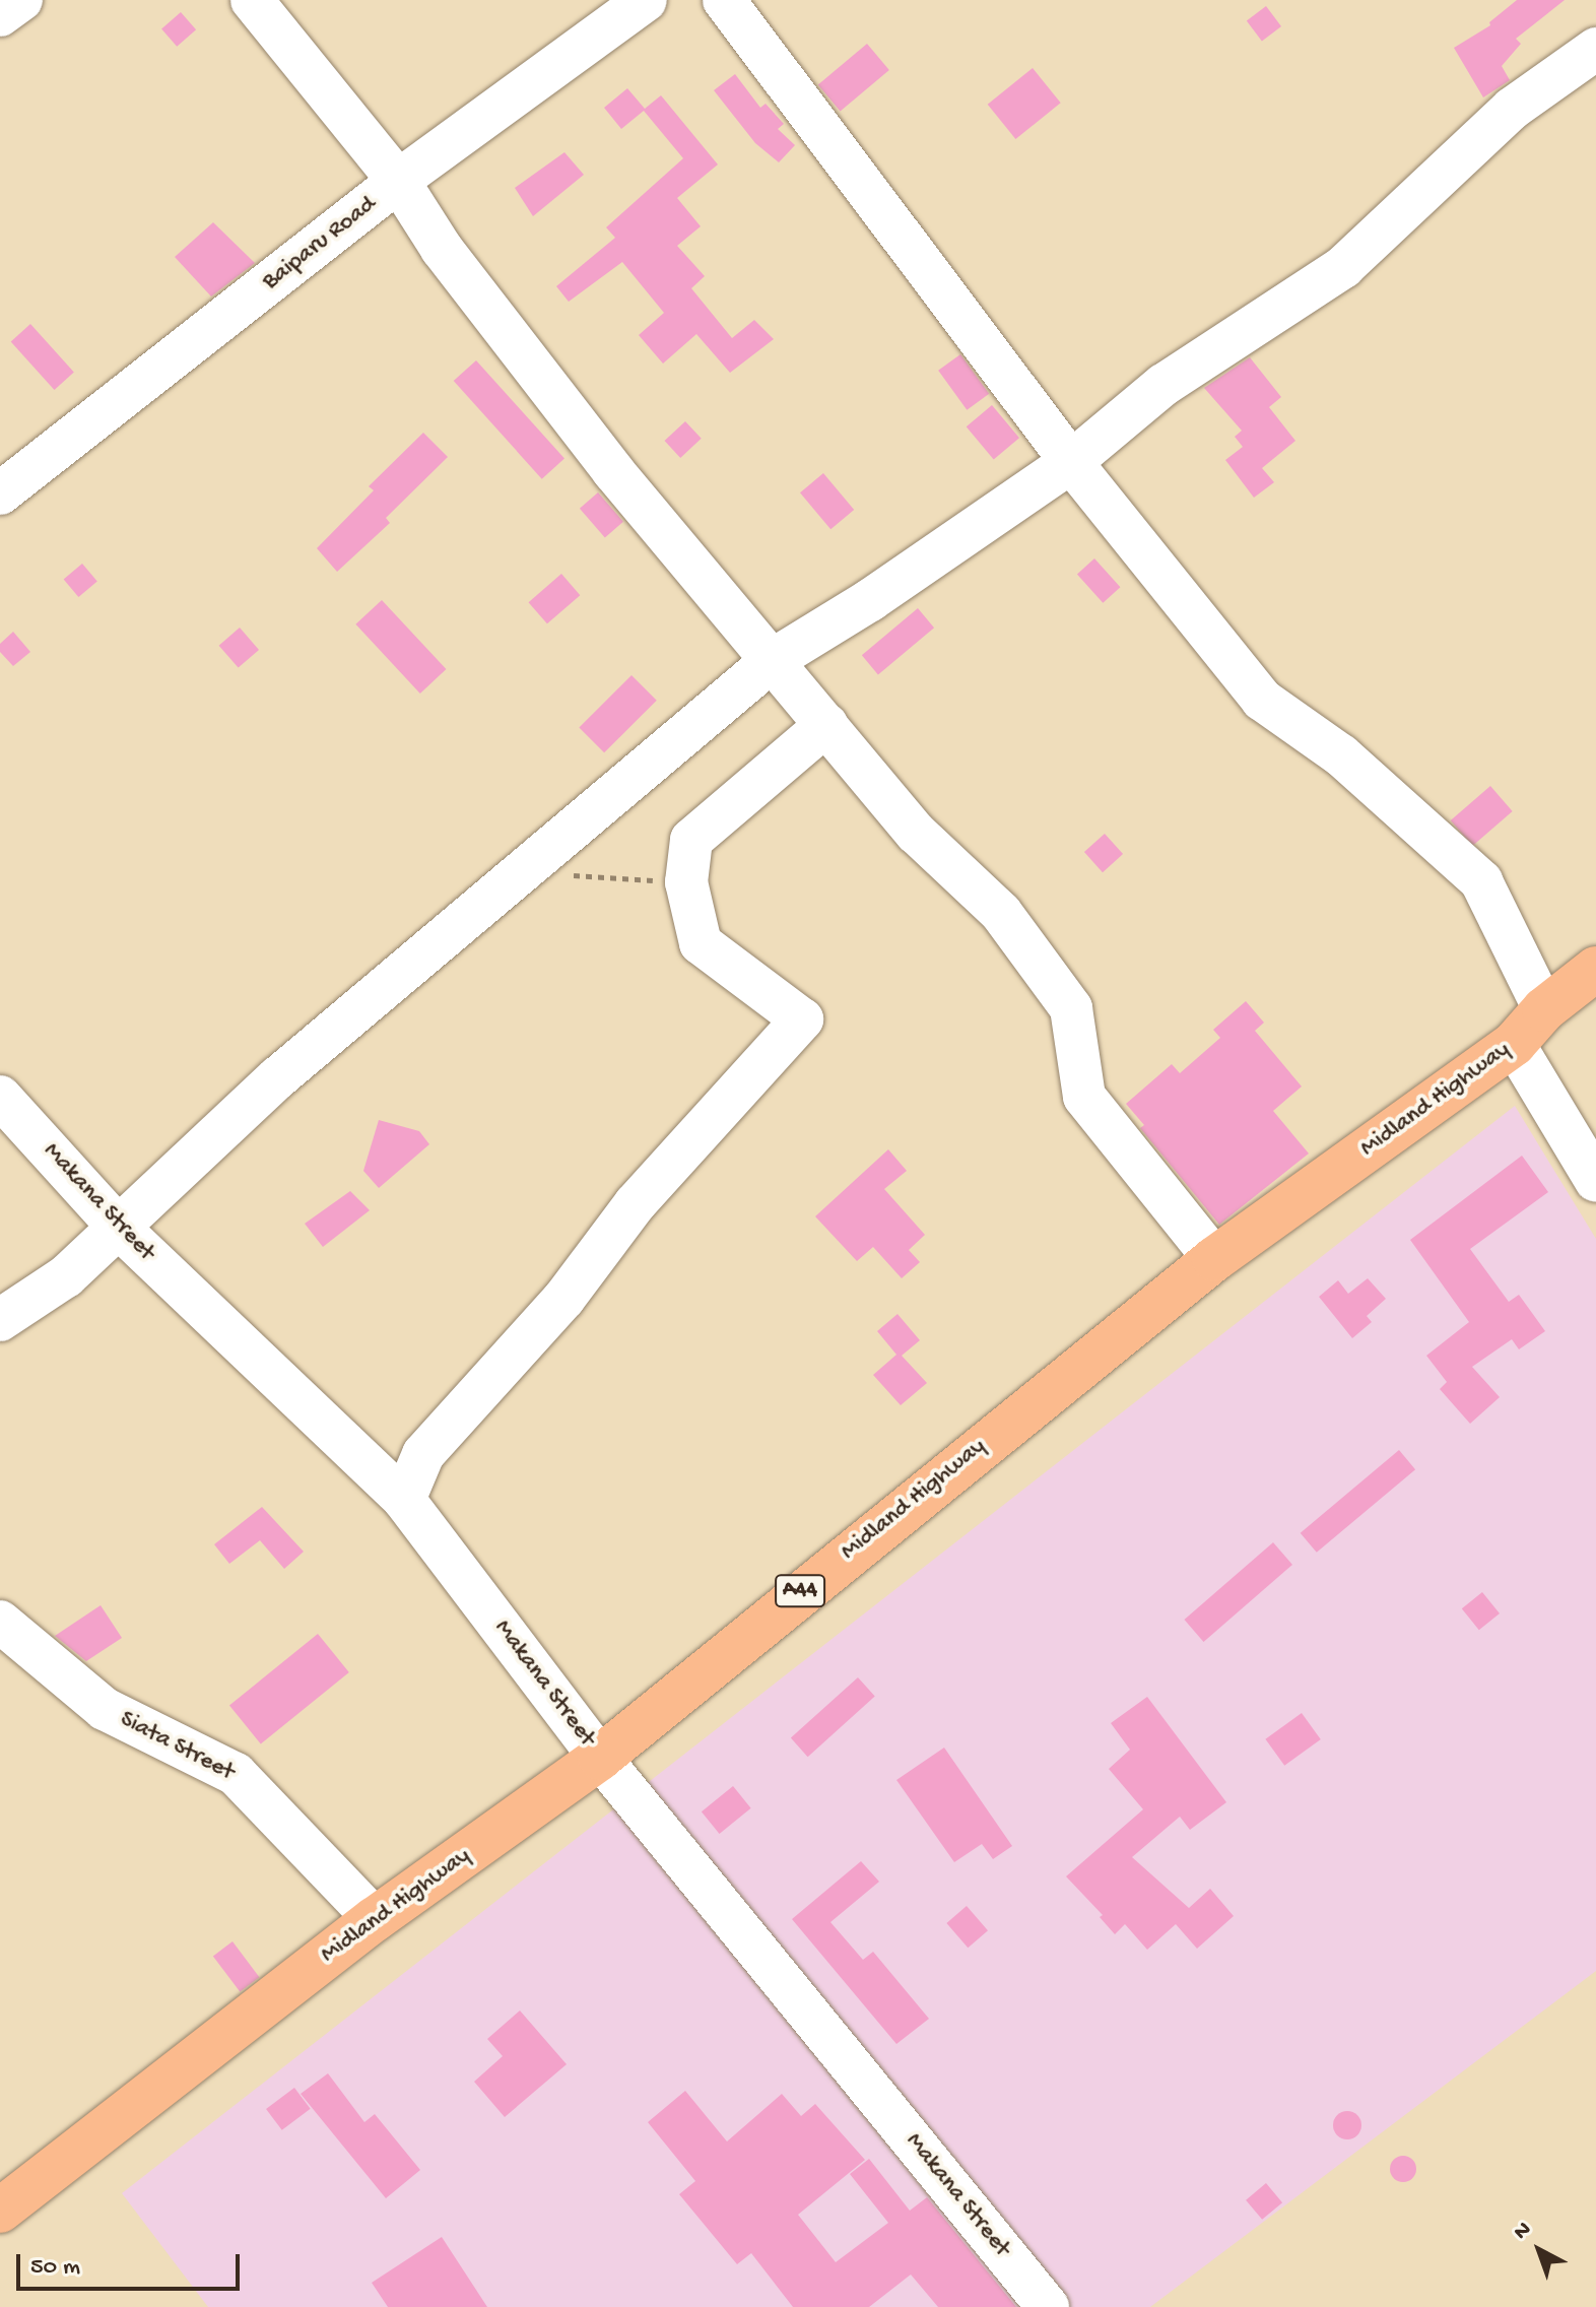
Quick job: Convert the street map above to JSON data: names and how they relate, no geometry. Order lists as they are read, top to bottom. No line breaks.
{"streets":{"main road":["Midland Highway","A44"],"street":["Baiparu Road","Makana Street","Siata Street"]},"crossings":[["Midland Highway","Makana Street"],["Midland Highway","Siata Street"]],"scale_bar":"50 m","north":"top left"}
